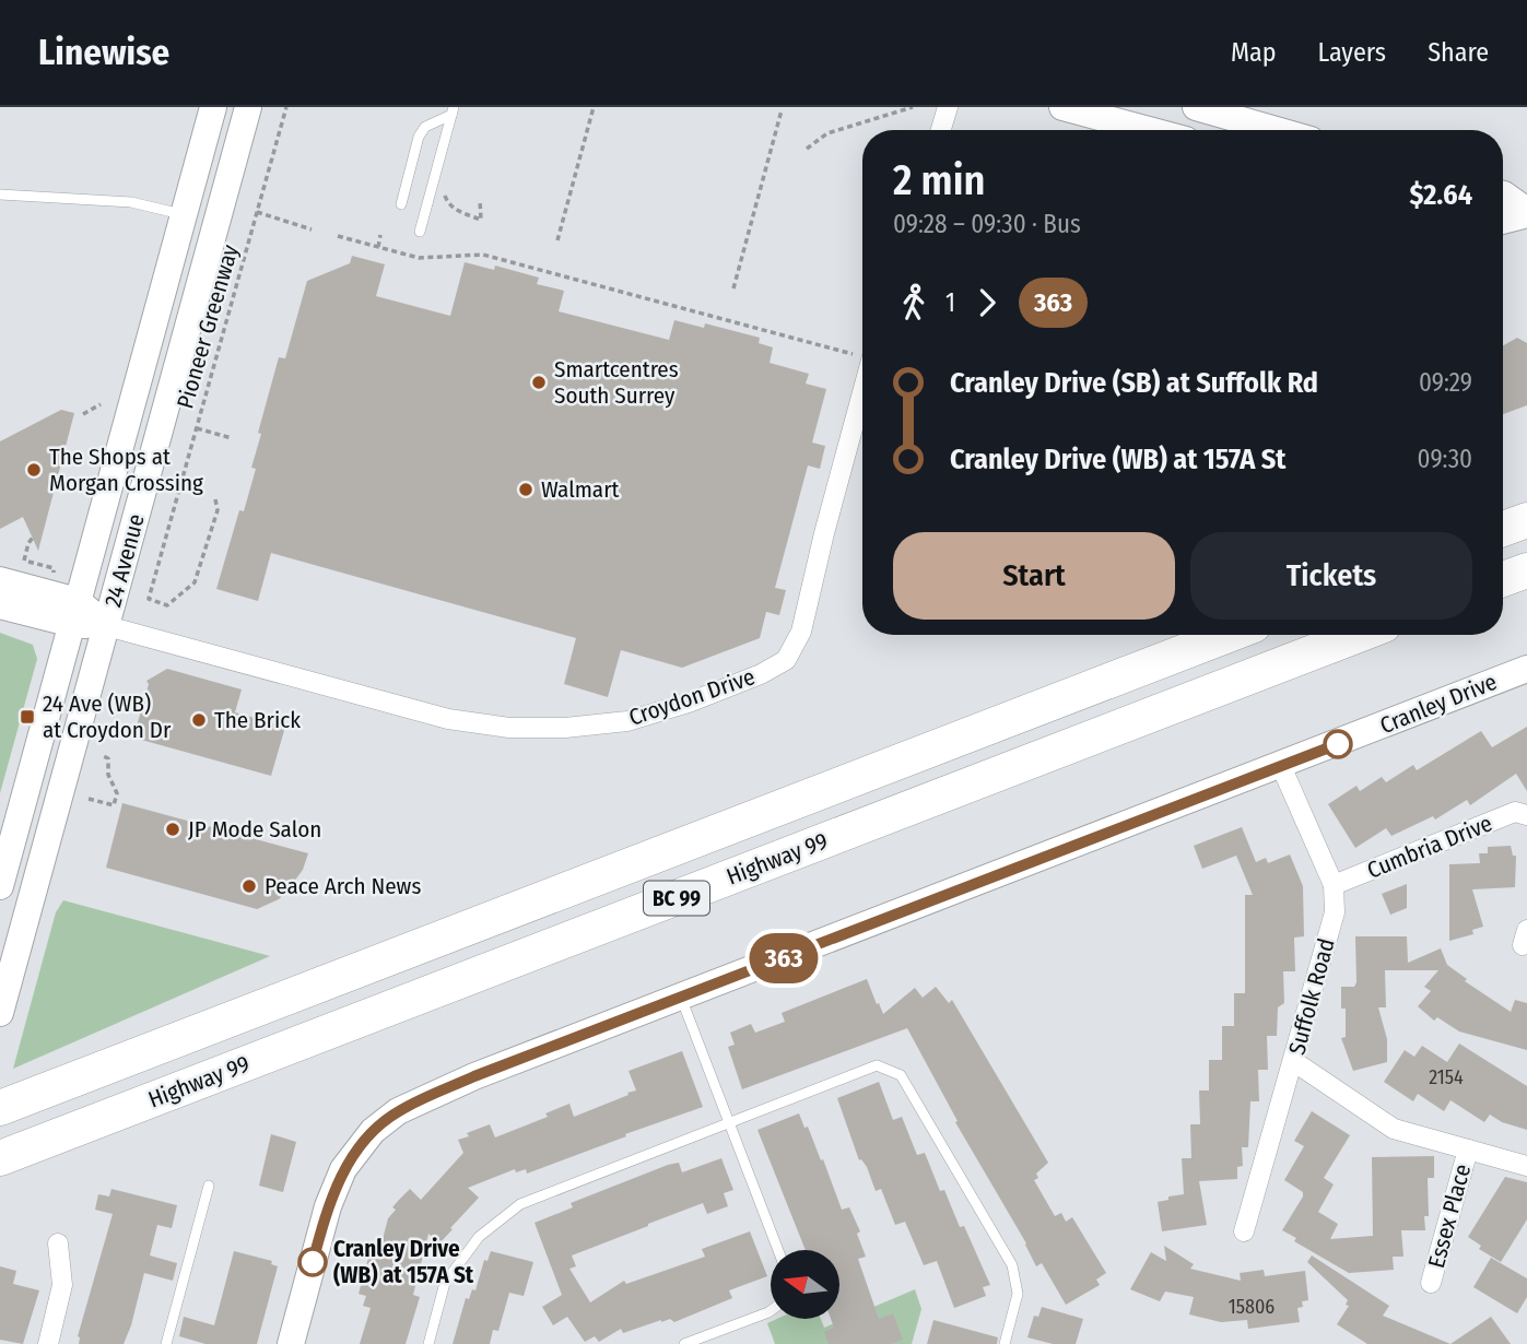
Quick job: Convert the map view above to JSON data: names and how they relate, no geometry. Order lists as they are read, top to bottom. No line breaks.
{"streets":{"highway":["Highway 99","BC 99"],"street":["24 Avenue","Croydon Drive","Cranley Drive","Cumbria Drive","Suffolk Road","Essex Place"],"path":["Pioneer Greenway"]},"crossings":[["24 Avenue","Croydon Drive"],["Cranley Drive","Suffolk Road"],["Cumbria Drive","Suffolk Road"]],"places":{"other":["Smartcentres South Surrey","The Shops at Morgan Crossing","Walmart","The Brick","JP Mode Salon","Peace Arch News","Cranley Drive (WB) at 157A St"],"transit":["24 Ave (WB) at Croydon Dr"]},"lines":["bus line 363"],"house_numbers":["2154","15806"],"north":"left","page":{"header":"Linewise","nav":["Map","Layers","Share"],"on_map":"363","heading":["2 min","09:28 – 09:30 · Bus","$2.64"],"legs":["1","363"],"list":[{"name":"Cranley Drive (SB) at Suffolk Rd","value":"09:29"},{"name":"Cranley Drive (WB) at 157A St","value":"09:30"}],"buttons":["Start","Tickets"]}}
